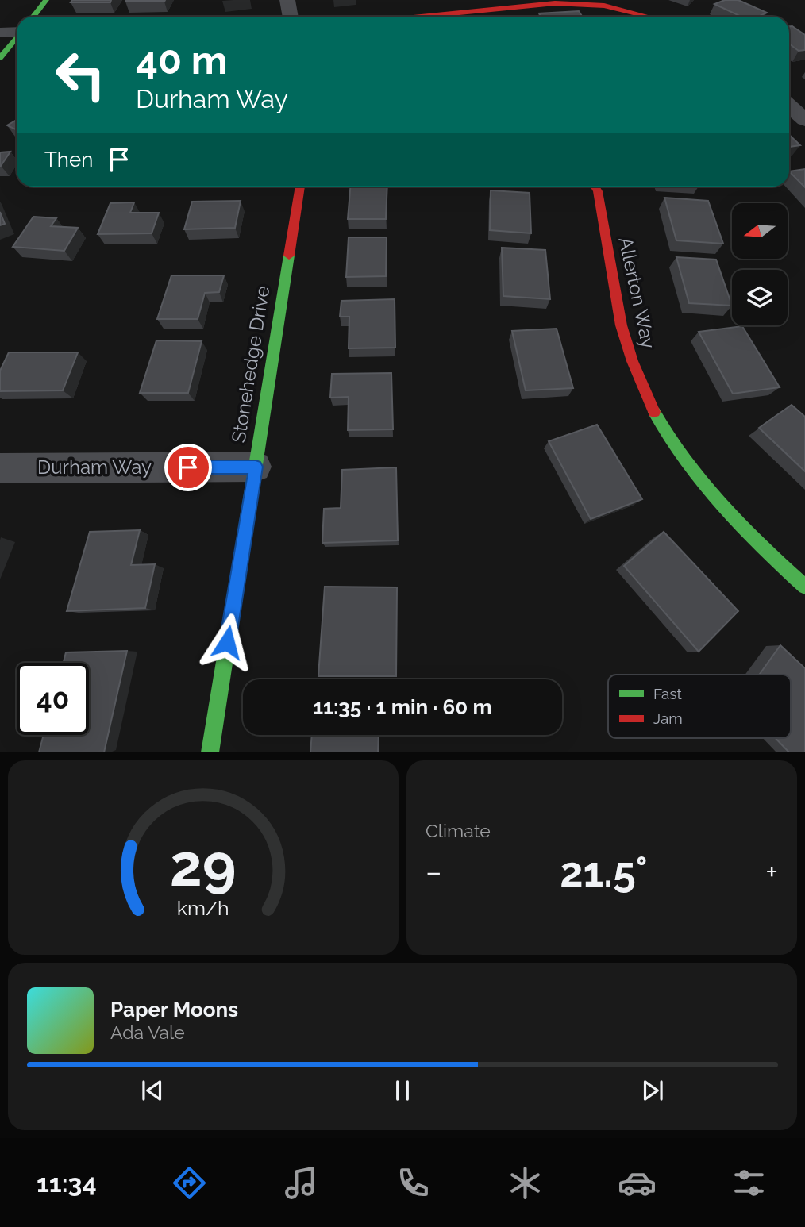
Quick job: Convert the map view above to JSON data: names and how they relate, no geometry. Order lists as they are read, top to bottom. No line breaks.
{"streets":{"street":["Allerton Way","Stonehedge Drive","Durham Way"]},"crossings":[["Stonehedge Drive","Durham Way"]],"legend":["Fast","Jam"],"north":"left","page":{"turn":["40 m","Durham Way"],"then":"Then","limit":"40","trip":"11:35 · 1 min · 60 m","tile":"Climate","heat":["−","21.5°","+"],"song":["Paper Moons","Ada Vale"],"tabs":"11:34","gauge":["29","km/h"]}}
